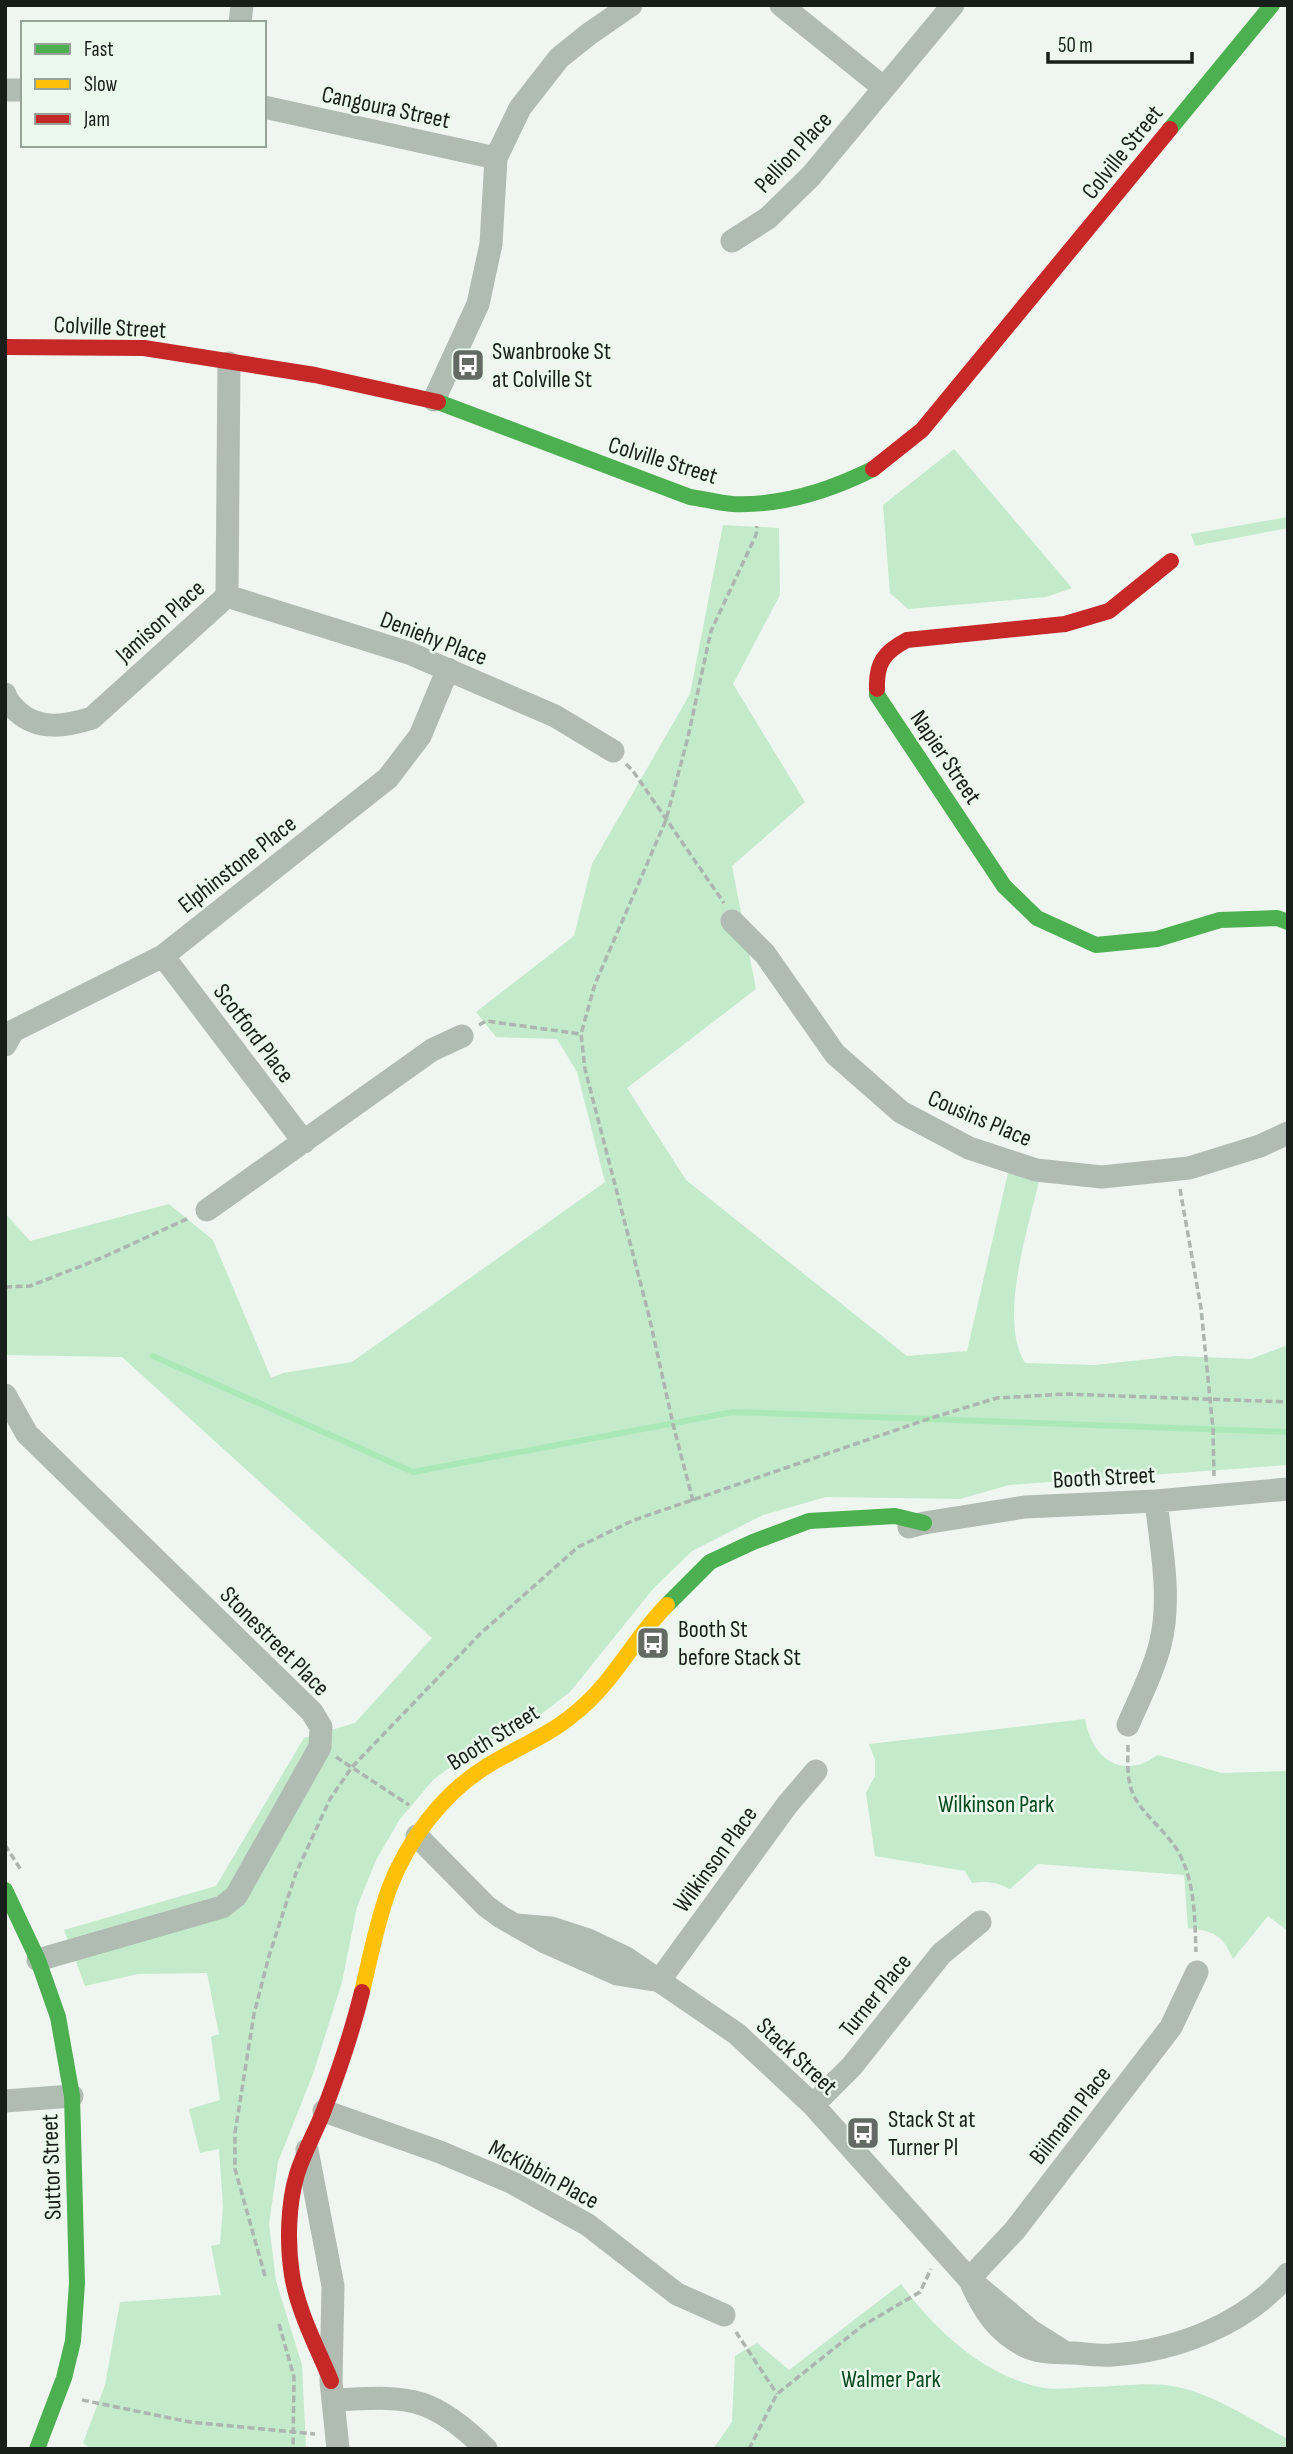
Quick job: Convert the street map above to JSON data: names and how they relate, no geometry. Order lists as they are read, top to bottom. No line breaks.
{"streets":{"street":["Cangoura Street","Pellion Place","Colville Street","Jamison Place","Deniehy Place","Napier Street","Elphinstone Place","Scotford Place","Cousins Place","Booth Street","Stonestreet Place","Wilkinson Place","Turner Place","Stack Street","Biilmann Place","Suttor Street","McKibbin Place"]},"crossings":[["Colville Street","Jamison Place"],["Jamison Place","Deniehy Place"],["Deniehy Place","Elphinstone Place"],["Elphinstone Place","Scotford Place"],["Booth Street","Stack Street"],["Booth Street","McKibbin Place"],["Wilkinson Place","Stack Street"],["Turner Place","Stack Street"],["Stack Street","Biilmann Place"]],"parks":["Wilkinson Park","Walmer Park"],"places":{"bus stop":["Swanbrooke St at Colville St","Booth St before Stack St","Stack St at Turner Pl"]},"legend":["Fast","Slow","Jam"],"scale_bar":"50 m"}
